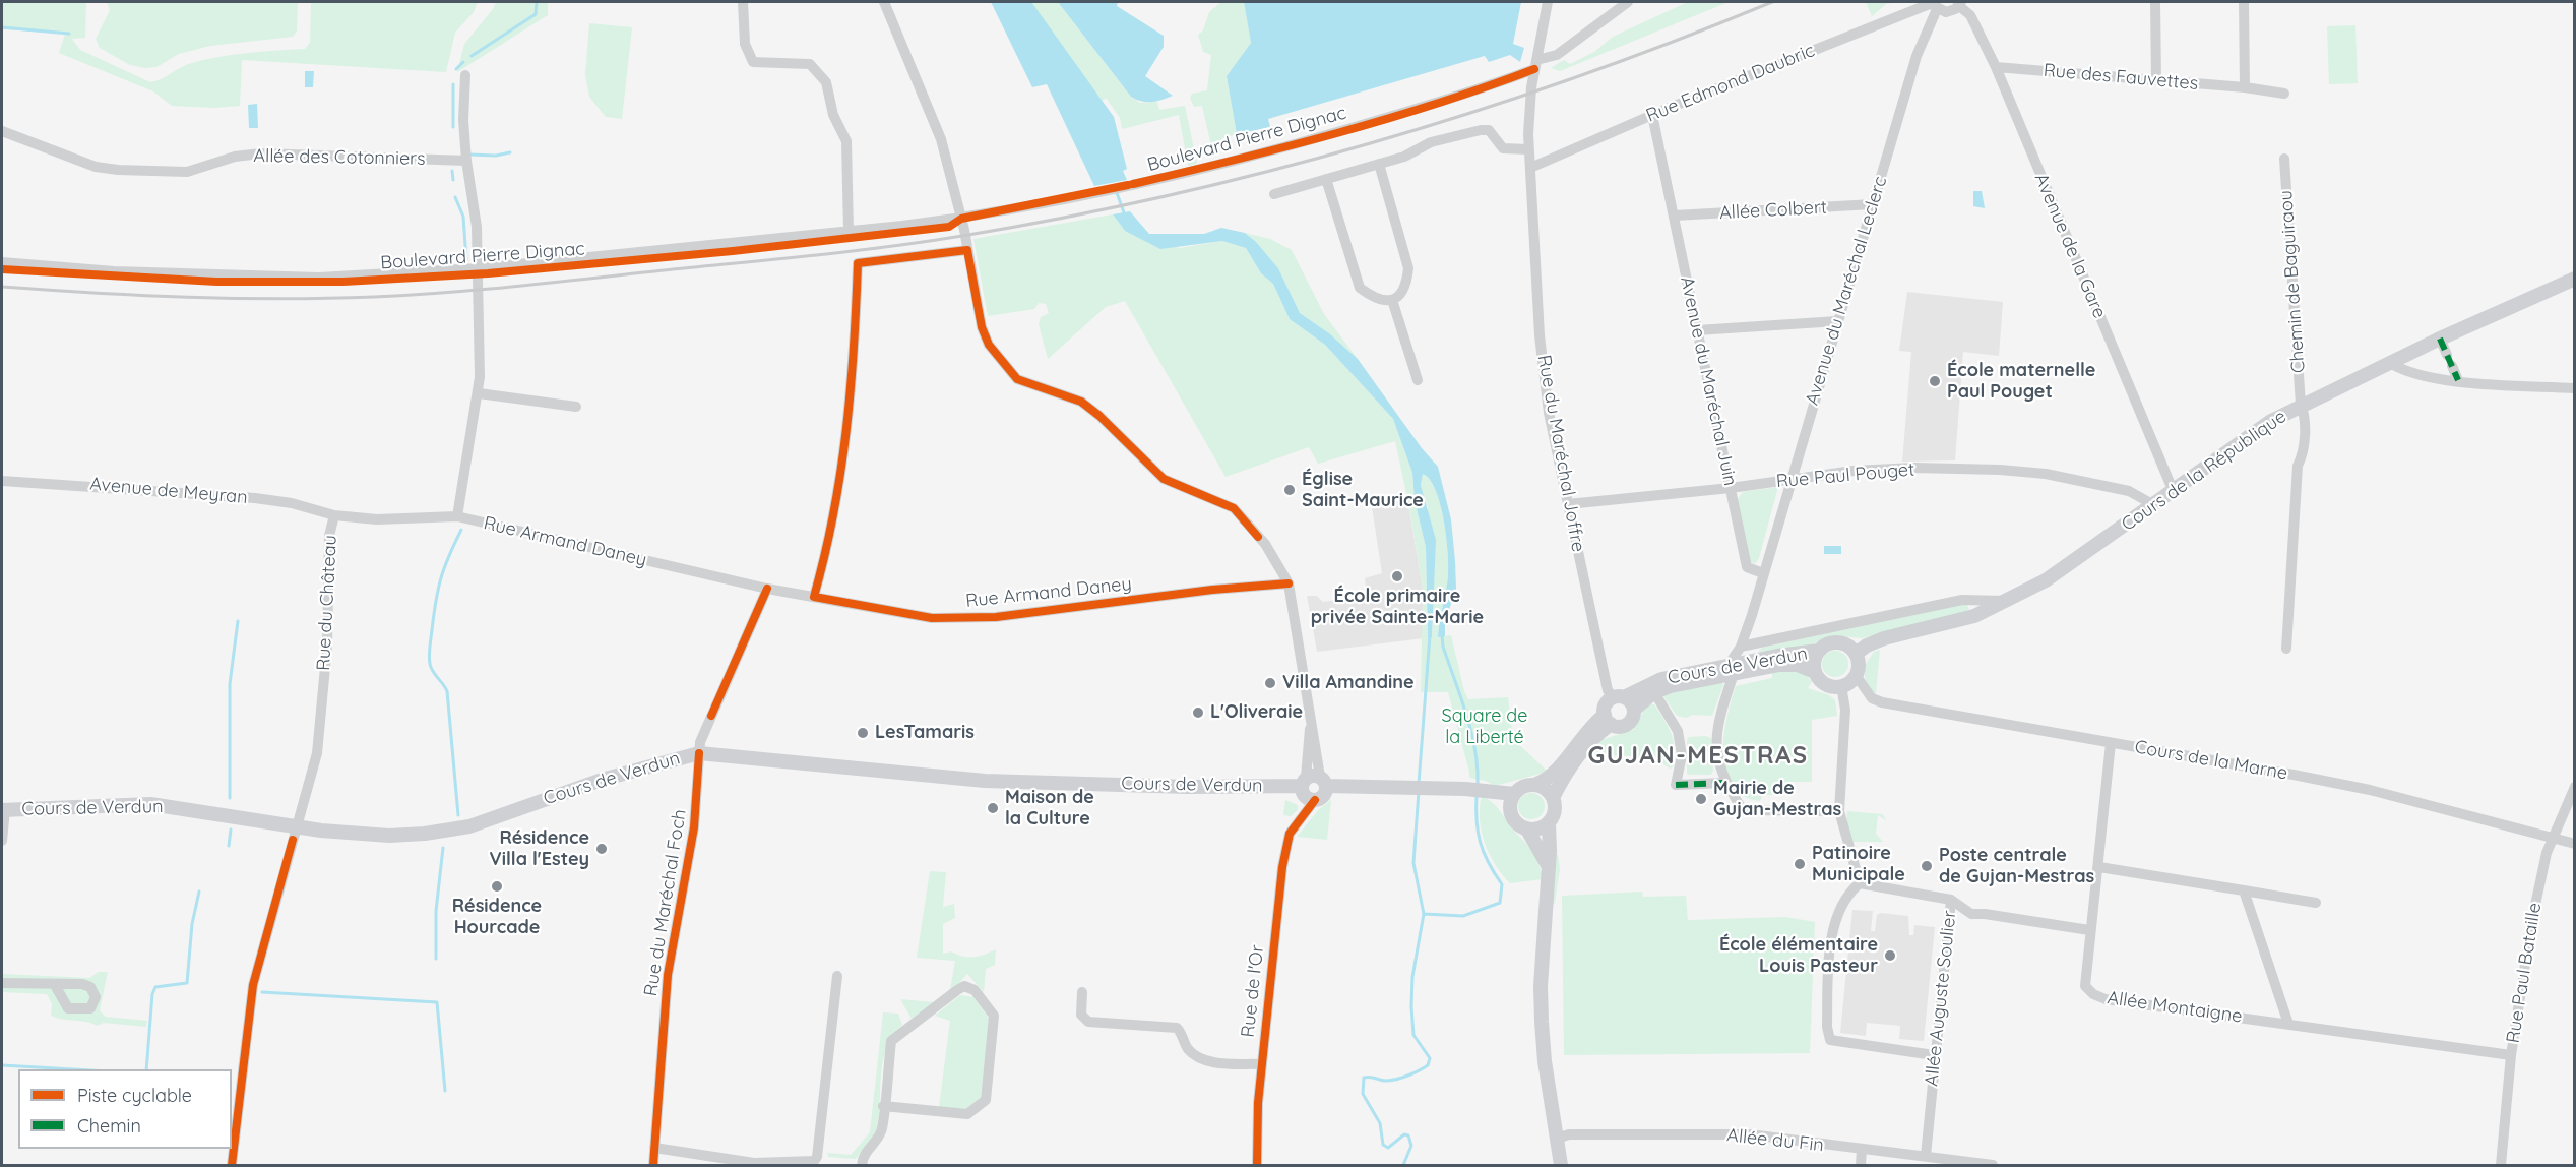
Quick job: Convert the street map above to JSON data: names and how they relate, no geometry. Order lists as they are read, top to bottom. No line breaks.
{"streets":{"main road":["Cours de la République","Cours de Verdun"],"street":["Rue des Fauvettes","Rue Edmond Daubric","Boulevard Pierre Dignac","Allée des Cotonniers","Allée Colbert","Avenue de la Gare","Chemin de Baguiraou","Avenue du Maréchal Leclerc","Avenue du Maréchal Juin","Rue du Maréchal Joffre","Rue Paul Pouget","Avenue de Meyran","Rue Armand Daney","Rue du Château","Cours de la Marne","Rue du Maréchal Foch","Rue Paul Bataille","Rue de l'Or","Allée Auguste Soulier","Allée Montaigne","Allée du Fin"]},"crossings":[["Rue des Fauvettes","Avenue de la Gare"],["Rue Edmond Daubric","Avenue de la Gare"],["Rue Edmond Daubric","Avenue du Maréchal Leclerc"],["Rue Edmond Daubric","Avenue du Maréchal Juin"],["Rue Edmond Daubric","Rue du Maréchal Joffre"],["Boulevard Pierre Dignac","Rue du Maréchal Joffre"],["Allée Colbert","Avenue du Maréchal Leclerc"],["Allée Colbert","Avenue du Maréchal Juin"],["Avenue de la Gare","Cours de la République"],["Chemin de Baguiraou","Cours de la République"],["Avenue du Maréchal Leclerc","Avenue du Maréchal Juin"],["Avenue du Maréchal Leclerc","Rue Paul Pouget"],["Avenue du Maréchal Juin","Rue Paul Pouget"],["Rue du Maréchal Joffre","Rue Paul Pouget"],["Rue du Maréchal Joffre","Cours de Verdun"],["Cours de la République","Rue Paul Pouget"],["Cours de la République","Cours de Verdun"],["Cours de la République","Cours de la Marne"],["Avenue de Meyran","Rue du Château"],["Rue Armand Daney","Rue du Château"],["Rue Armand Daney","Rue du Maréchal Foch"],["Rue du Château","Cours de Verdun"],["Cours de Verdun","Cours de la Marne"],["Cours de Verdun","Rue du Maréchal Foch"],["Cours de la Marne","Rue Paul Bataille"],["Cours de la Marne","Allée Montaigne"],["Rue Paul Bataille","Allée Montaigne"],["Allée Auguste Soulier","Allée du Fin"]],"districts":["GUJAN-MESTRAS"],"parks":["Square de la Liberté"],"places":["École maternelle Paul Pouget","Église Saint-Maurice","École primaire privée Sainte-Marie","Villa Amandine","L'Oliveraie","LesTamaris","Mairie de Gujan-Mestras","Maison de la Culture","Résidence Villa l'Estey","Patinoire Municipale","Poste centrale de Gujan-Mestras","Résidence Hourcade","École élémentaire Louis Pasteur"],"legend":["Piste cyclable","Chemin"]}
